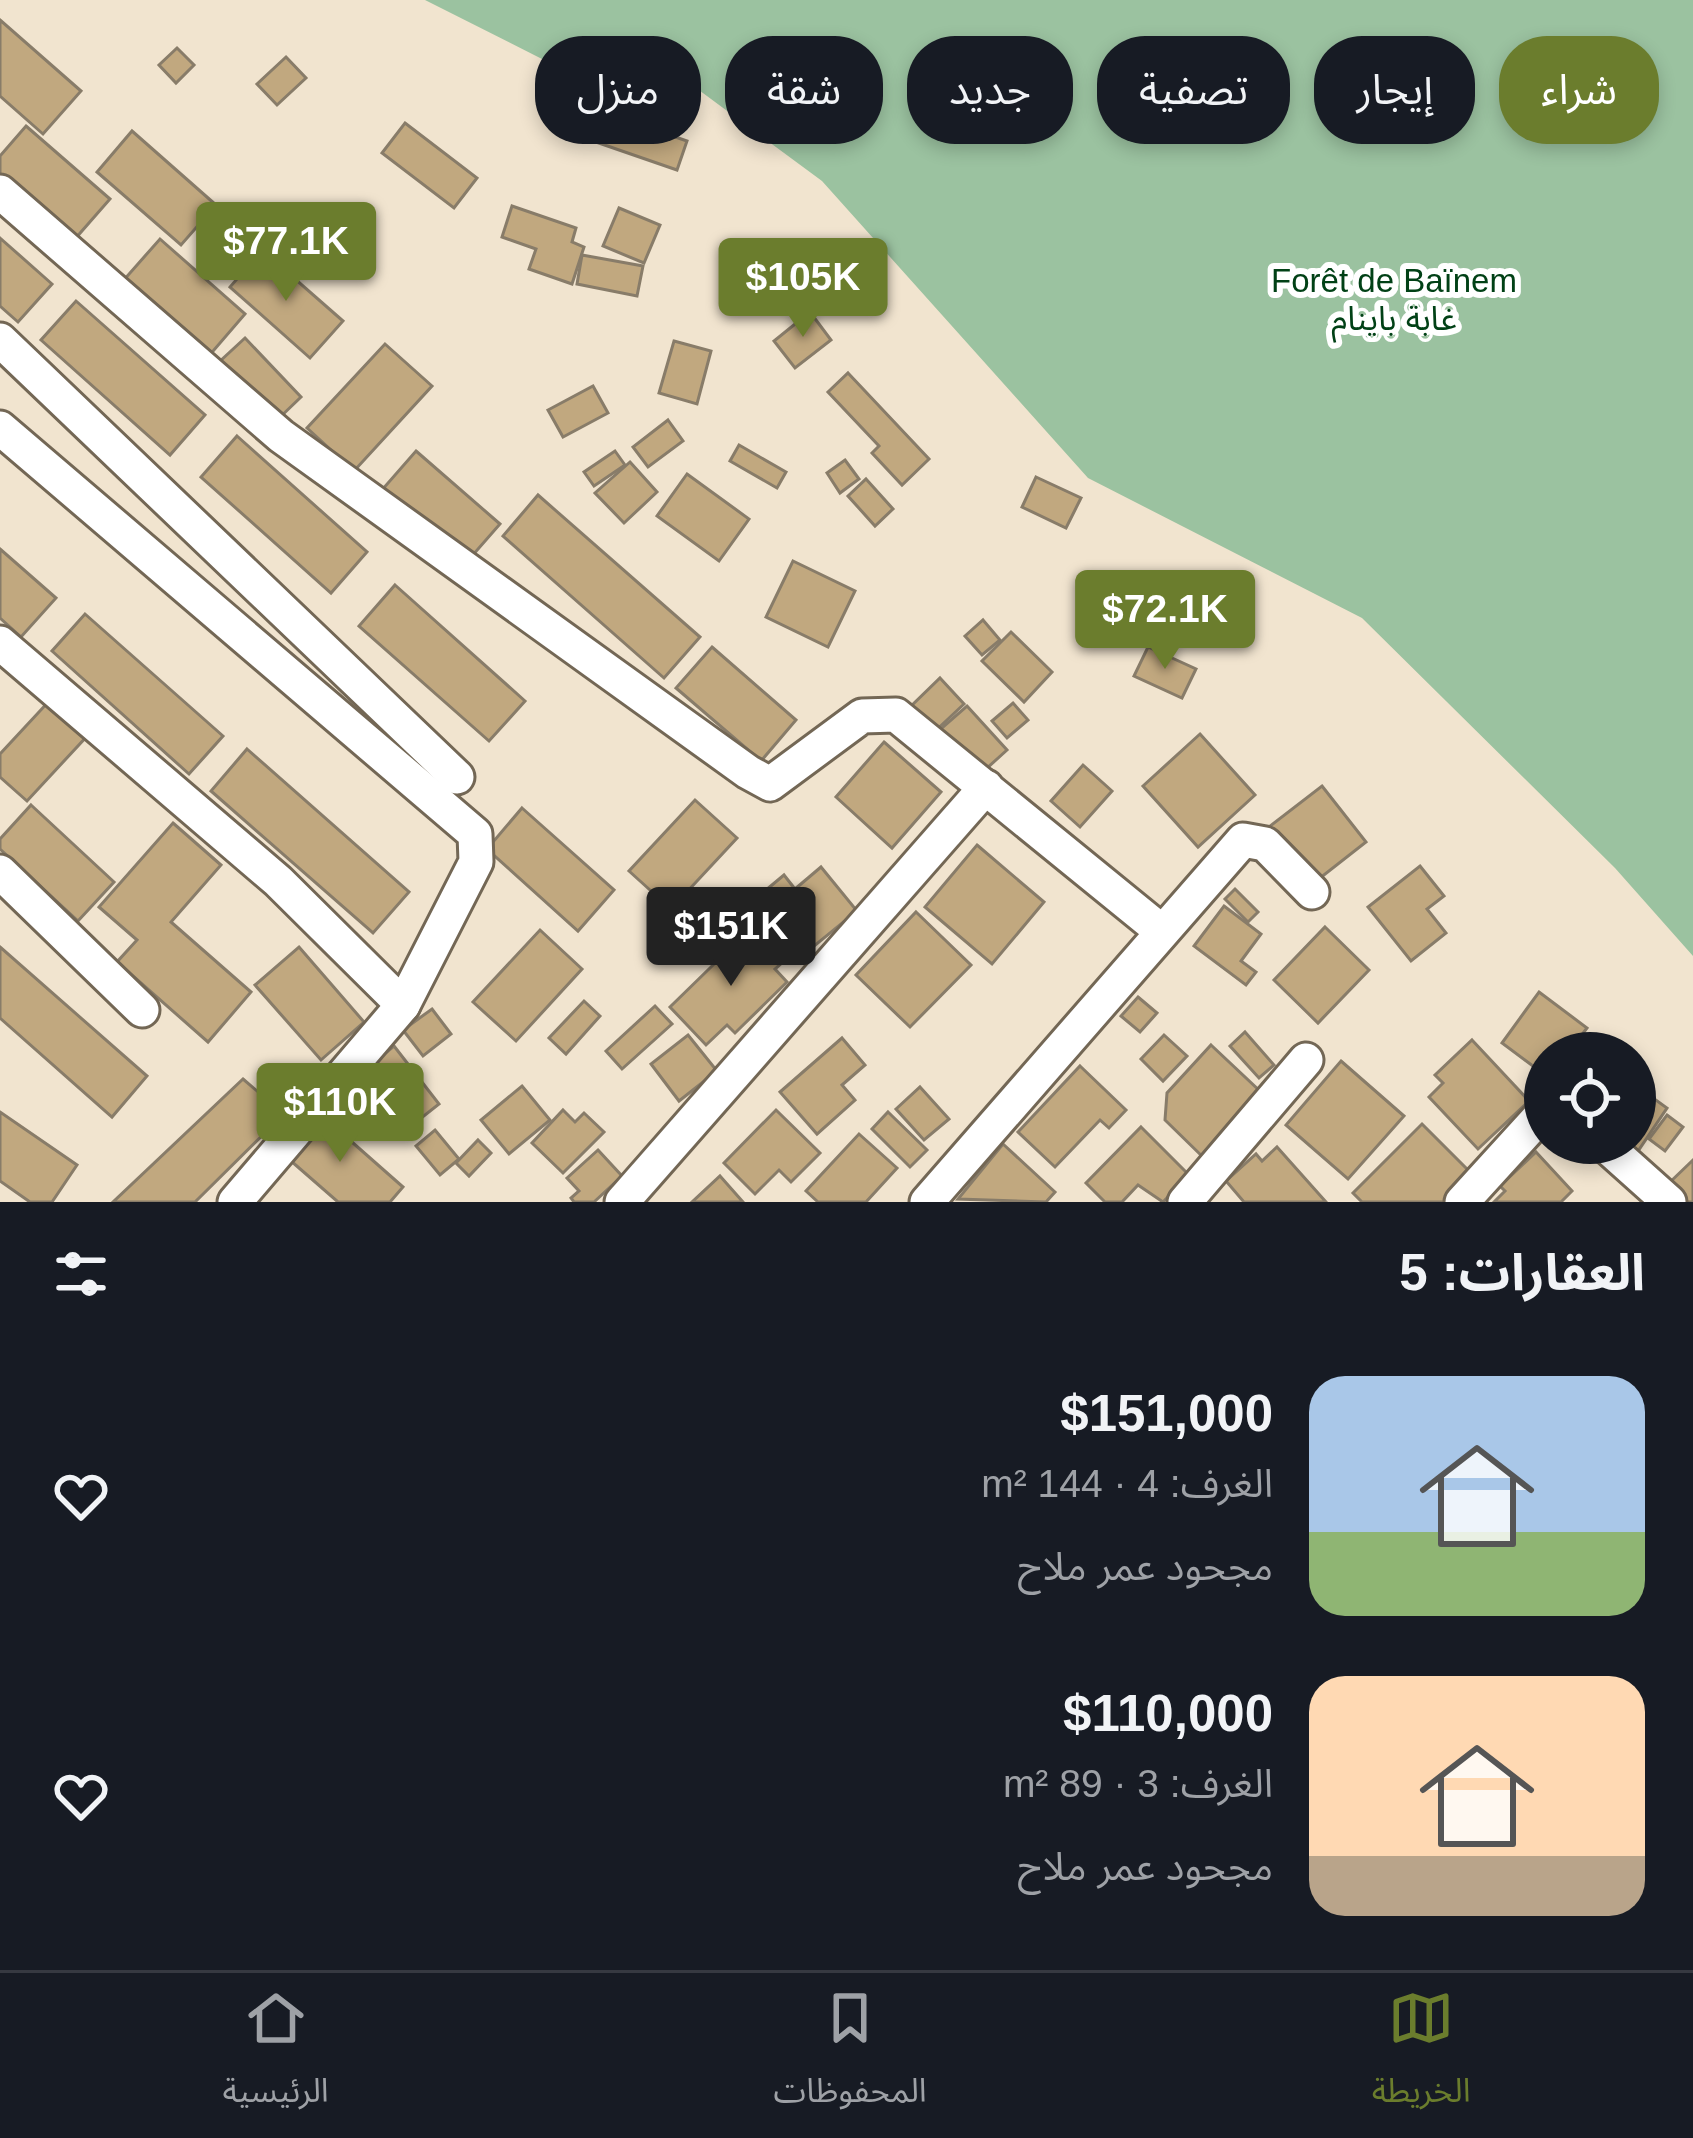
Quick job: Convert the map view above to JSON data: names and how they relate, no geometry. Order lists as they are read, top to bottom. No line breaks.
{"parks":["Forêt de Baïnem غابة باينام"],"page":{"chip":["شراء","إيجار","تصفية","جديد","شقة","منزل"],"price":["$77.1K","$105K","$72.1K","$151K","$110K"],"heading":"العقارات: 5","list":[{"name":"$151,000","note":"الغرف: 4 · 144 m² · مجحود عمر ملاح"},{"name":"$110,000","note":"الغرف: 3 · 89 m² · مجحود عمر ملاح"}],"tabs":["الخريطة","المحفوظات","الرئيسية"]}}
